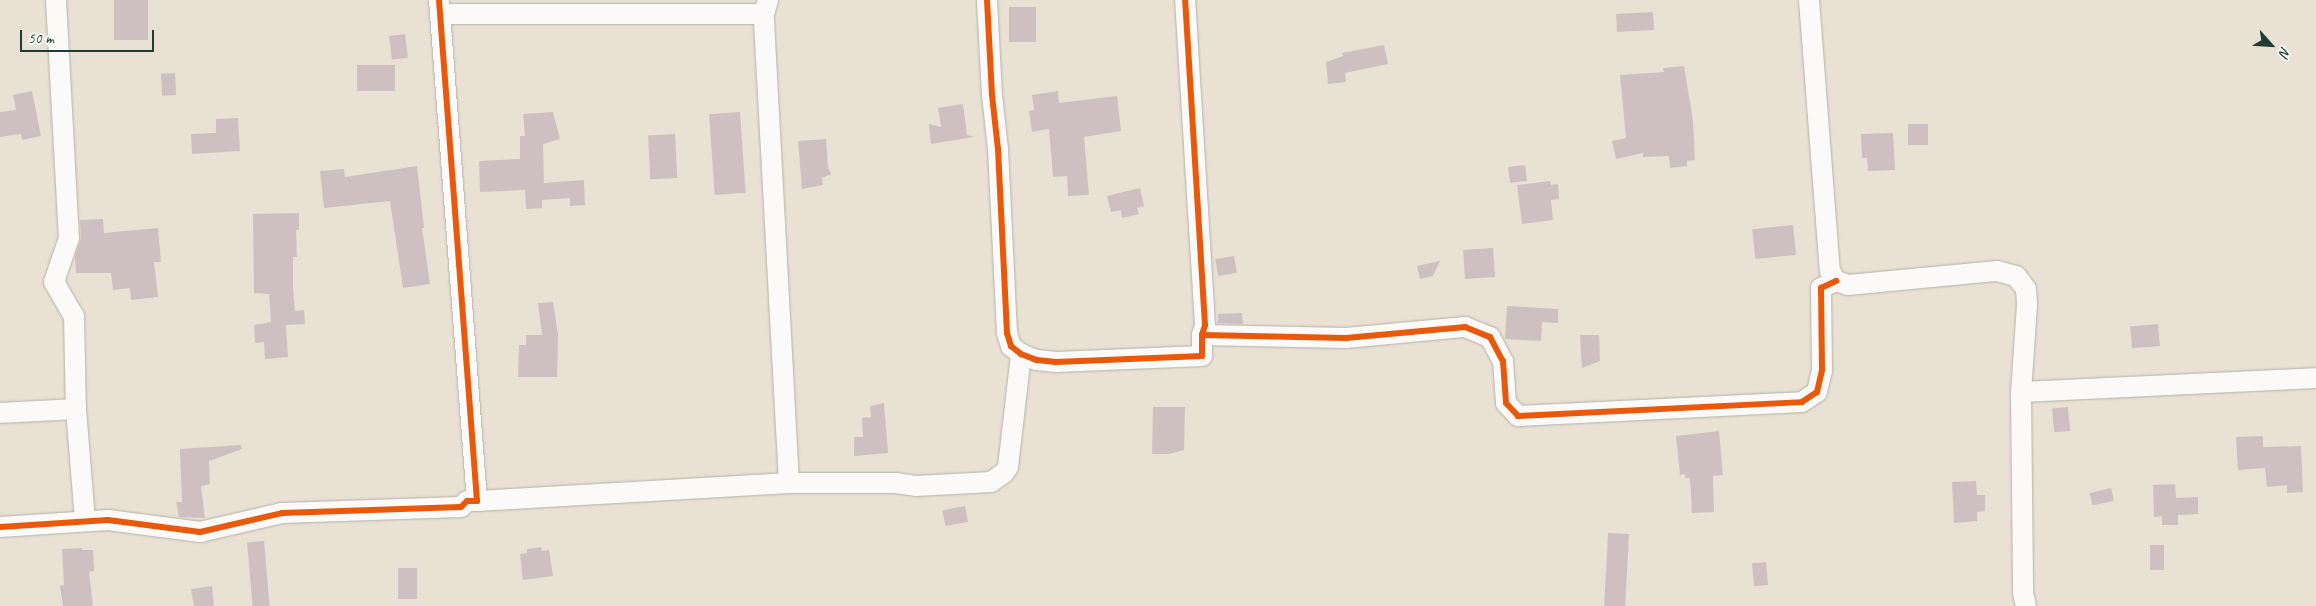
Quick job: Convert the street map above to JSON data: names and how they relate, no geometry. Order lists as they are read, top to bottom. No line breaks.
{"scale_bar":"50 m","north":"bottom right"}
